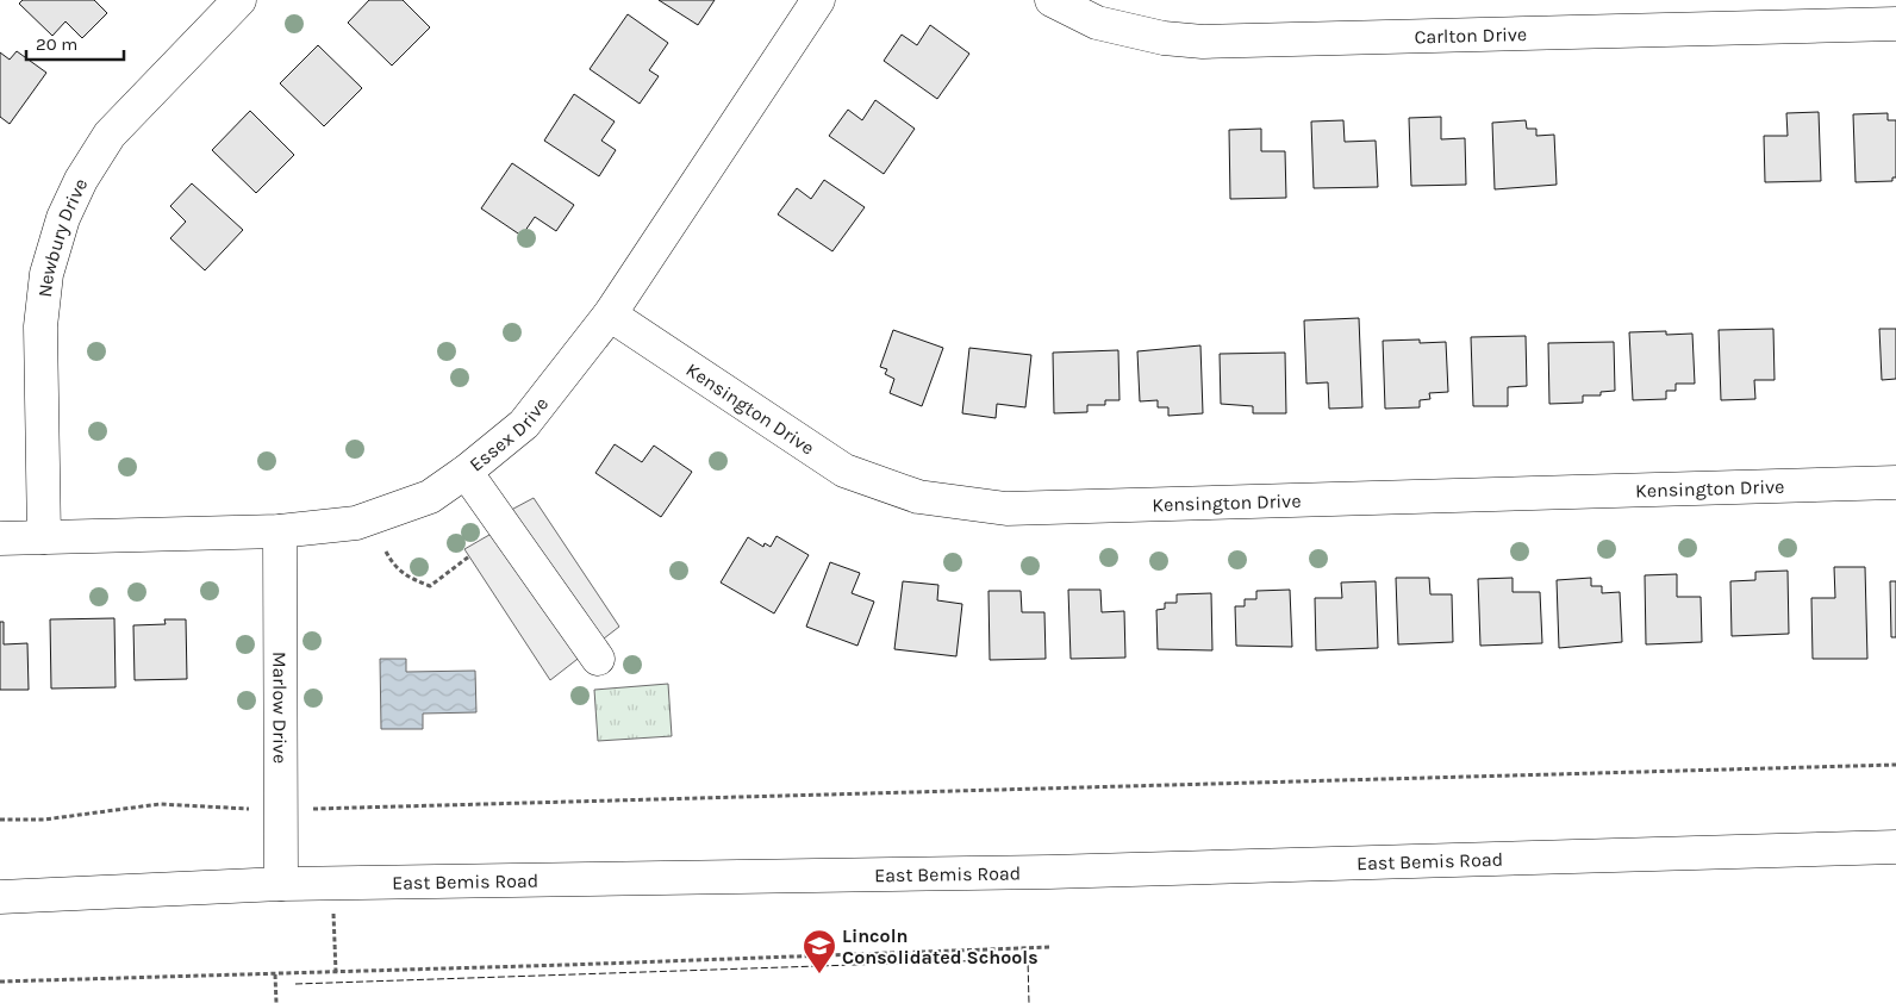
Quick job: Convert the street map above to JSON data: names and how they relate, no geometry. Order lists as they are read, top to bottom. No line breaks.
{"streets":{"street":["Carlton Drive","Newbury Drive","Kensington Drive","Essex Drive","Marlow Drive","East Bemis Road"]},"crossings":[["Newbury Drive","Essex Drive"],["Kensington Drive","Essex Drive"],["Essex Drive","Marlow Drive"],["Marlow Drive","East Bemis Road"]],"places":{"school or university":["Lincoln Consolidated Schools"]},"scale_bar":"20 m"}
